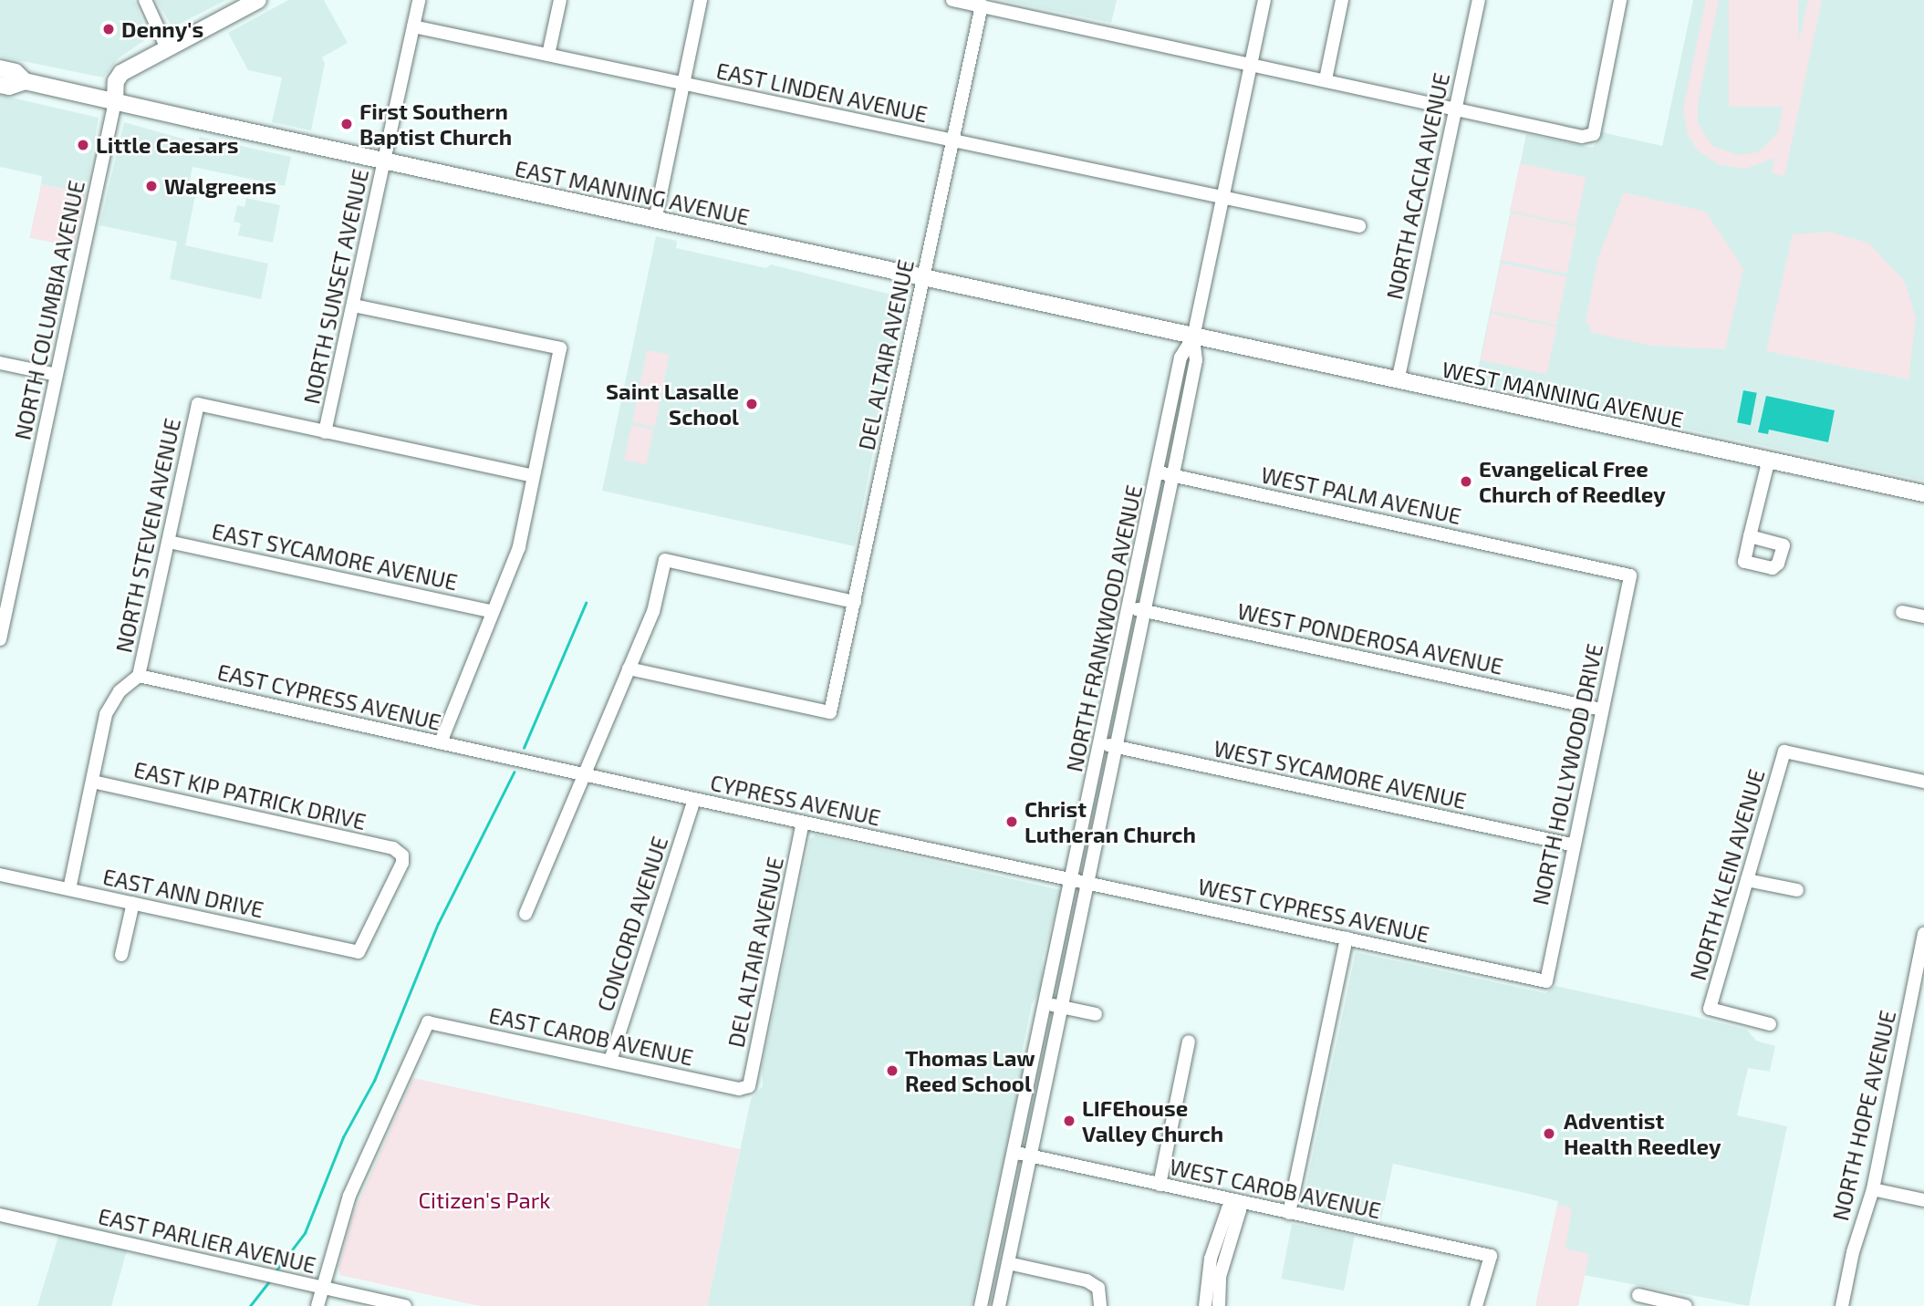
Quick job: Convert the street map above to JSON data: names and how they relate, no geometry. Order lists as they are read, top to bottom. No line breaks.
{"streets":{"main road":["EAST MANNING AVENUE","WEST MANNING AVENUE"],"street":["EAST LINDEN AVENUE","NORTH ACACIA AVENUE","NORTH SUNSET AVENUE","NORTH COLUMBIA AVENUE","DEL ALTAIR AVENUE","WEST PALM AVENUE","NORTH STEVEN AVENUE","EAST SYCAMORE AVENUE","NORTH FRANKWOOD AVENUE","WEST PONDEROSA AVENUE","EAST CYPRESS AVENUE","WEST SYCAMORE AVENUE","NORTH HOLLYWOOD DRIVE","EAST KIP PATRICK DRIVE","CYPRESS AVENUE","NORTH KLEIN AVENUE","EAST ANN DRIVE","WEST CYPRESS AVENUE","CONCORD AVENUE","EAST CAROB AVENUE","NORTH HOPE AVENUE","WEST CAROB AVENUE","EAST PARLIER AVENUE"]},"crossings":[["EAST LINDEN AVENUE","NORTH SUNSET AVENUE"],["EAST LINDEN AVENUE","DEL ALTAIR AVENUE"],["EAST LINDEN AVENUE","NORTH FRANKWOOD AVENUE"],["NORTH ACACIA AVENUE","WEST MANNING AVENUE"],["EAST MANNING AVENUE","NORTH SUNSET AVENUE"],["EAST MANNING AVENUE","NORTH COLUMBIA AVENUE"],["EAST MANNING AVENUE","DEL ALTAIR AVENUE"],["EAST MANNING AVENUE","WEST MANNING AVENUE"],["EAST MANNING AVENUE","NORTH FRANKWOOD AVENUE"],["NORTH SUNSET AVENUE","NORTH STEVEN AVENUE"],["DEL ALTAIR AVENUE","CYPRESS AVENUE"],["DEL ALTAIR AVENUE","EAST CAROB AVENUE"],["WEST MANNING AVENUE","NORTH FRANKWOOD AVENUE"],["WEST PALM AVENUE","NORTH FRANKWOOD AVENUE"],["WEST PALM AVENUE","NORTH HOLLYWOOD DRIVE"],["NORTH STEVEN AVENUE","EAST SYCAMORE AVENUE"],["NORTH STEVEN AVENUE","EAST CYPRESS AVENUE"],["NORTH STEVEN AVENUE","EAST KIP PATRICK DRIVE"],["NORTH STEVEN AVENUE","EAST ANN DRIVE"],["NORTH FRANKWOOD AVENUE","WEST PONDEROSA AVENUE"],["NORTH FRANKWOOD AVENUE","WEST SYCAMORE AVENUE"],["NORTH FRANKWOOD AVENUE","CYPRESS AVENUE"],["NORTH FRANKWOOD AVENUE","WEST CYPRESS AVENUE"],["NORTH FRANKWOOD AVENUE","WEST CAROB AVENUE"],["WEST PONDEROSA AVENUE","NORTH HOLLYWOOD DRIVE"],["EAST CYPRESS AVENUE","CYPRESS AVENUE"],["WEST SYCAMORE AVENUE","NORTH HOLLYWOOD DRIVE"],["NORTH HOLLYWOOD DRIVE","WEST CYPRESS AVENUE"],["EAST KIP PATRICK DRIVE","EAST ANN DRIVE"],["CYPRESS AVENUE","WEST CYPRESS AVENUE"],["CYPRESS AVENUE","CONCORD AVENUE"],["CONCORD AVENUE","EAST CAROB AVENUE"],["EAST CAROB AVENUE","EAST PARLIER AVENUE"]],"parks":["Citizen's Park"],"places":["Denny's","First Southern Baptist Church","Little Caesars","Walgreens","Saint Lasalle School","Evangelical Free Church of Reedley","Christ Lutheran Church","Thomas Law Reed School","LIFEhouse Valley Church","Adventist Health Reedley"]}
